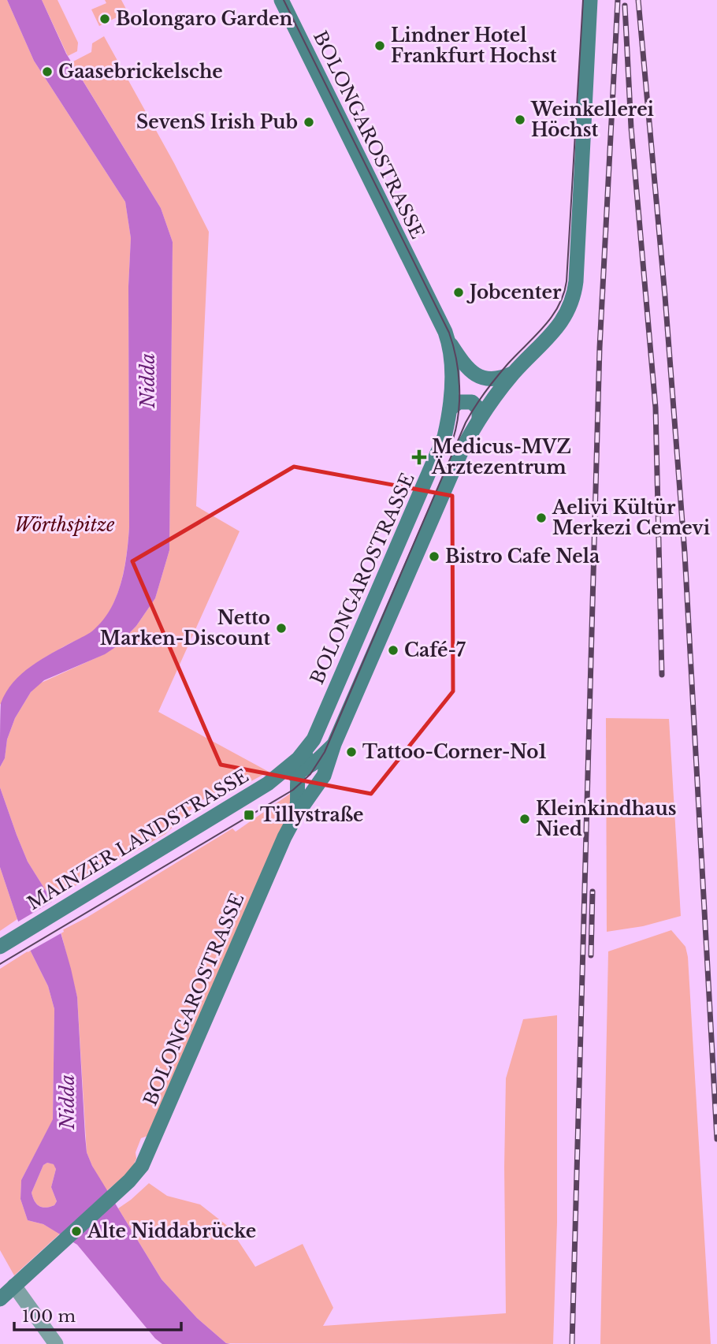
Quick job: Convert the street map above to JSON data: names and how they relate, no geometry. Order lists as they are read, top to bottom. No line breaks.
{"streets":{"main road":["BOLONGAROSTRASSE","MAINZER LANDSTRASSE"]},"crossings":[["BOLONGAROSTRASSE","MAINZER LANDSTRASSE"]],"water":["Nidda"],"parks":["Wörthspitze"],"places":{"other":["Bolongaro Garden","Lindner Hotel Frankfurt Hochst","Gaasebrickelsche","Weinkellerei Höchst","SevenS Irish Pub","Jobcenter","Aelivi Kültür Merkezi Cemevi","Bistro Cafe Nela","Netto Marken-Discount","Café-7","Tattoo-Corner-No1","Kleinkindhaus Nied","Alte Niddabrücke"],"health":["Medicus-MVZ Ärztezentrum"],"transit":["Tillystraße"]},"scale_bar":"100 m"}
